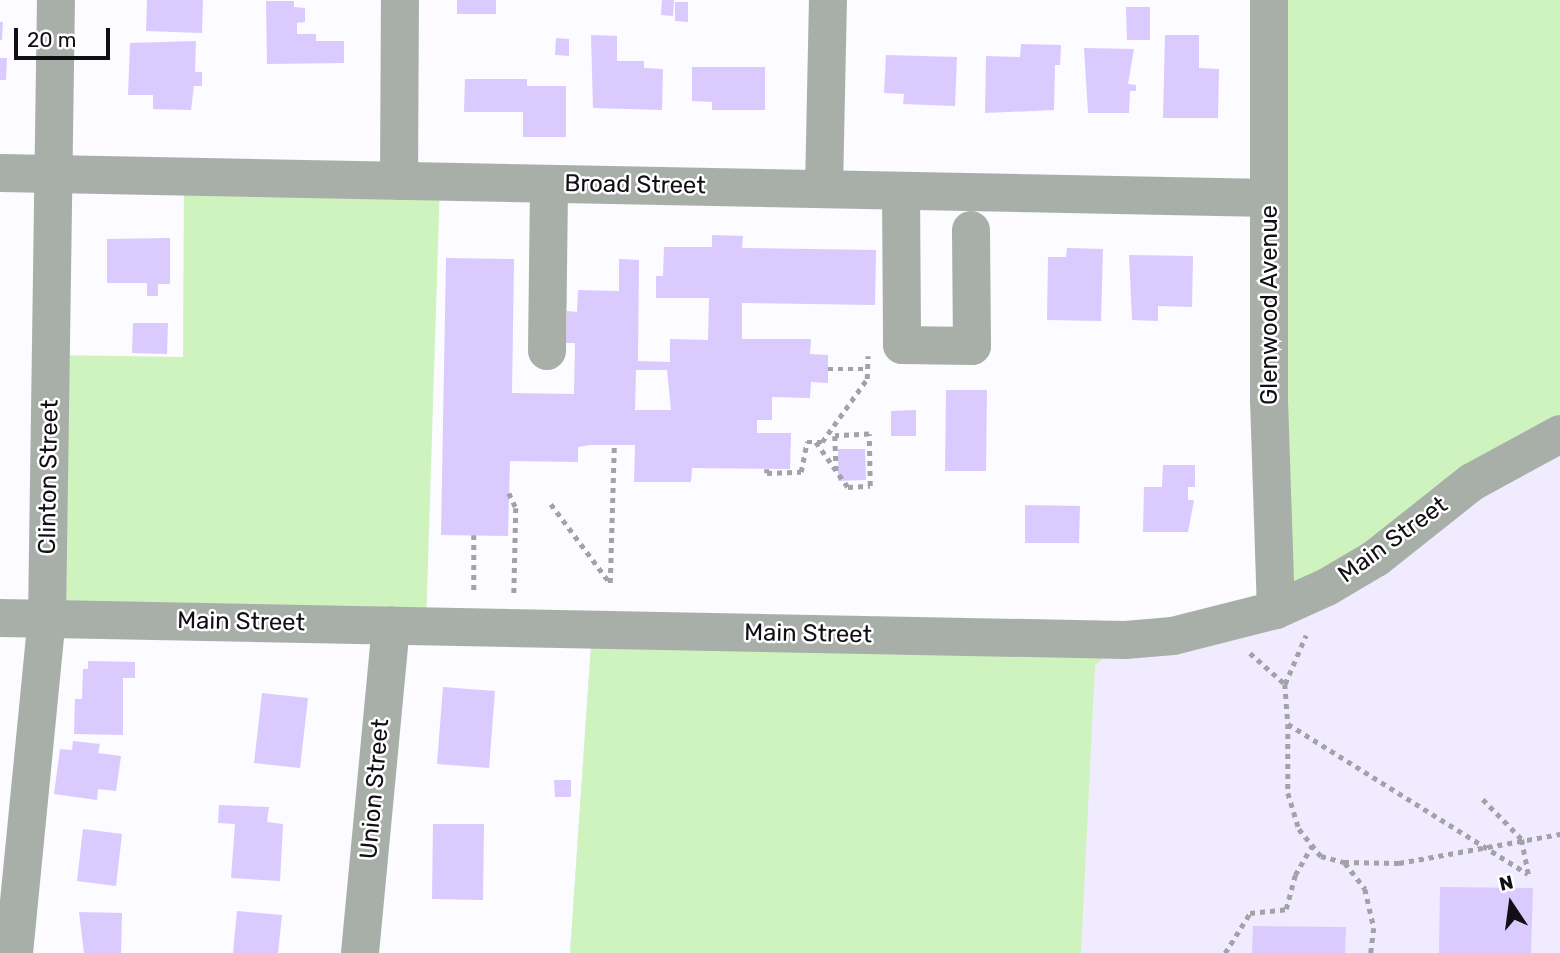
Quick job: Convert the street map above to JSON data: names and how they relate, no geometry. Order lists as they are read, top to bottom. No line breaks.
{"streets":{"street":["Broad Street","Glenwood Avenue","Clinton Street","Main Street","Union Street"]},"crossings":[["Broad Street","Glenwood Avenue"],["Broad Street","Clinton Street"],["Glenwood Avenue","Main Street"],["Clinton Street","Main Street"],["Main Street","Union Street"]],"scale_bar":"20 m","north":"top"}
